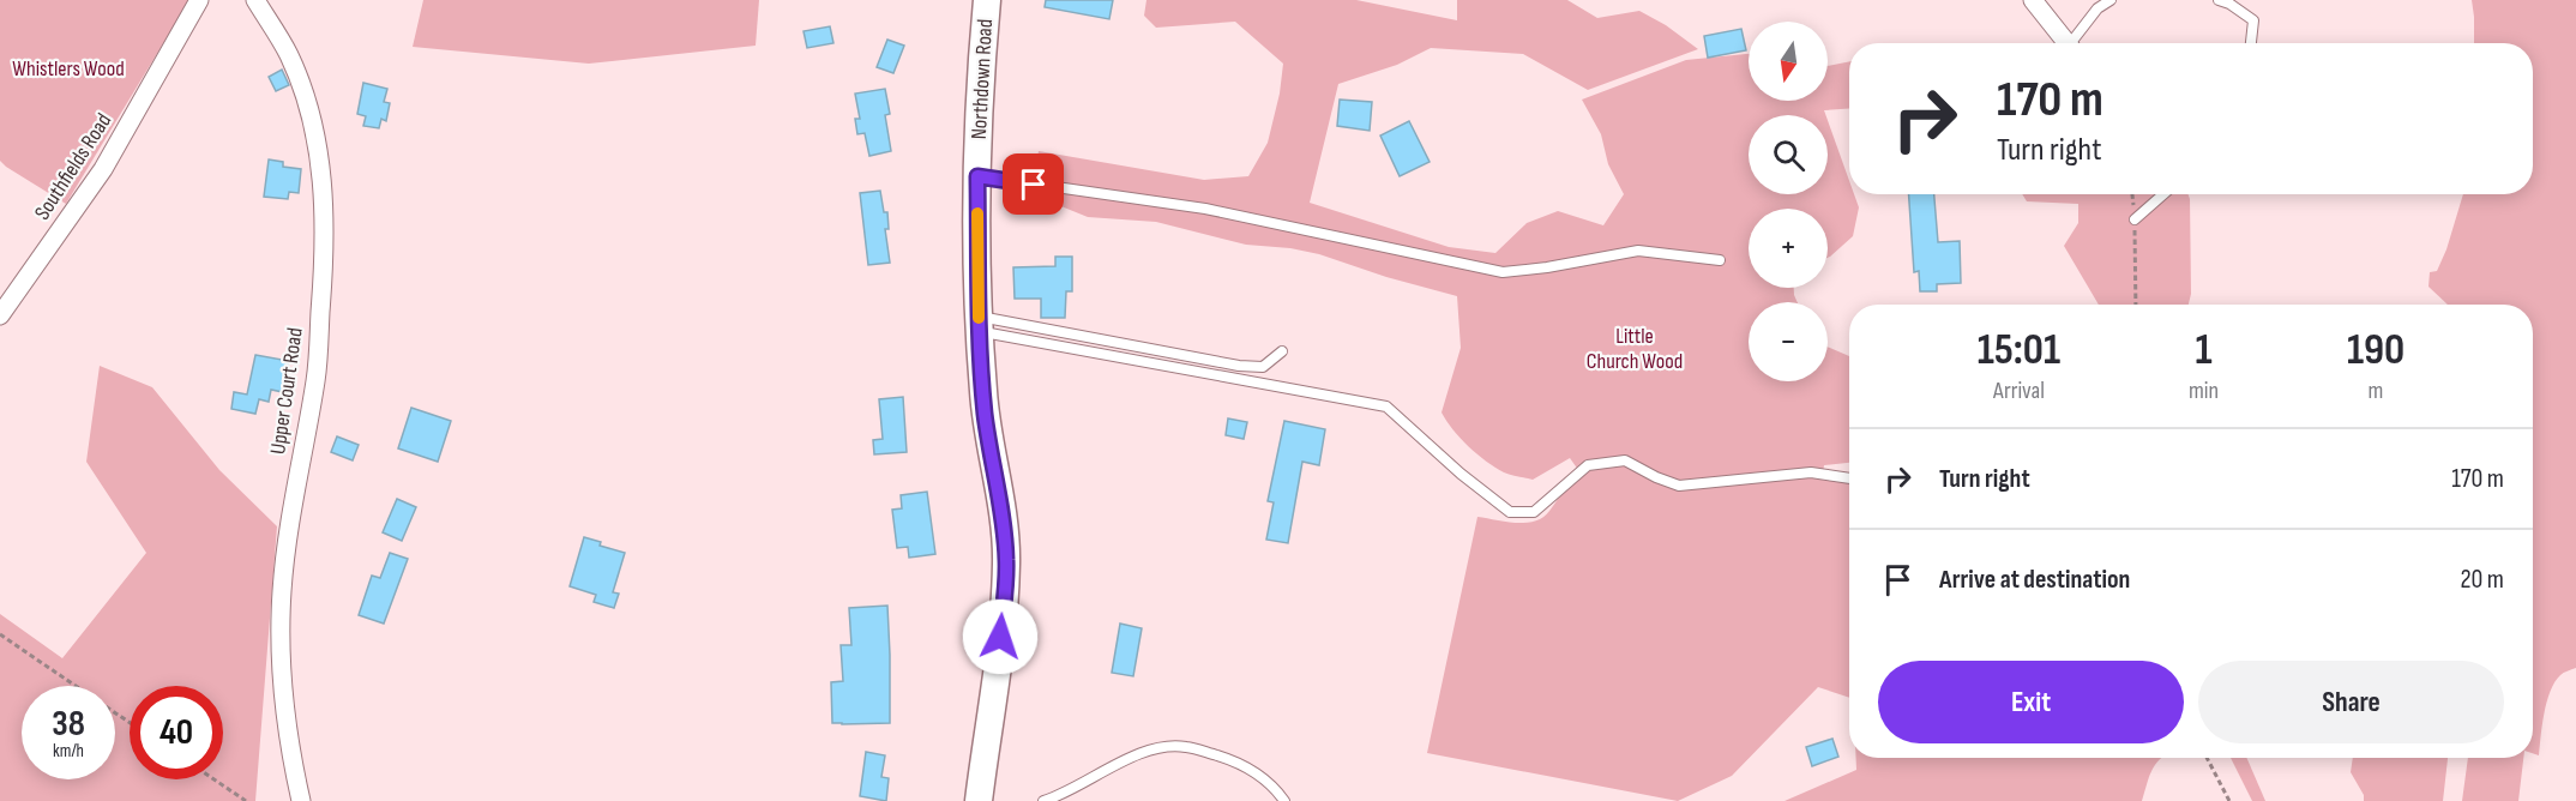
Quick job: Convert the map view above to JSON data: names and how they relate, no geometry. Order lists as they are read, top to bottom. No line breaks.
{"streets":{"street":["Northdown Road","Southfields Road","Upper Court Road"]},"parks":["Whistlers Wood","Little Church Wood"],"north":"bottom","page":{"map_buttons":["+","−"],"turn":["170 m","Turn right"],"eta":["15:01","Arrival","1","min","190","m"],"list":[{"name":"Turn right","value":"170 m"},{"name":"Arrive at destination","value":"20 m"}],"buttons":["Exit","Share"],"speed":"38 km/h","limit":"40"}}
